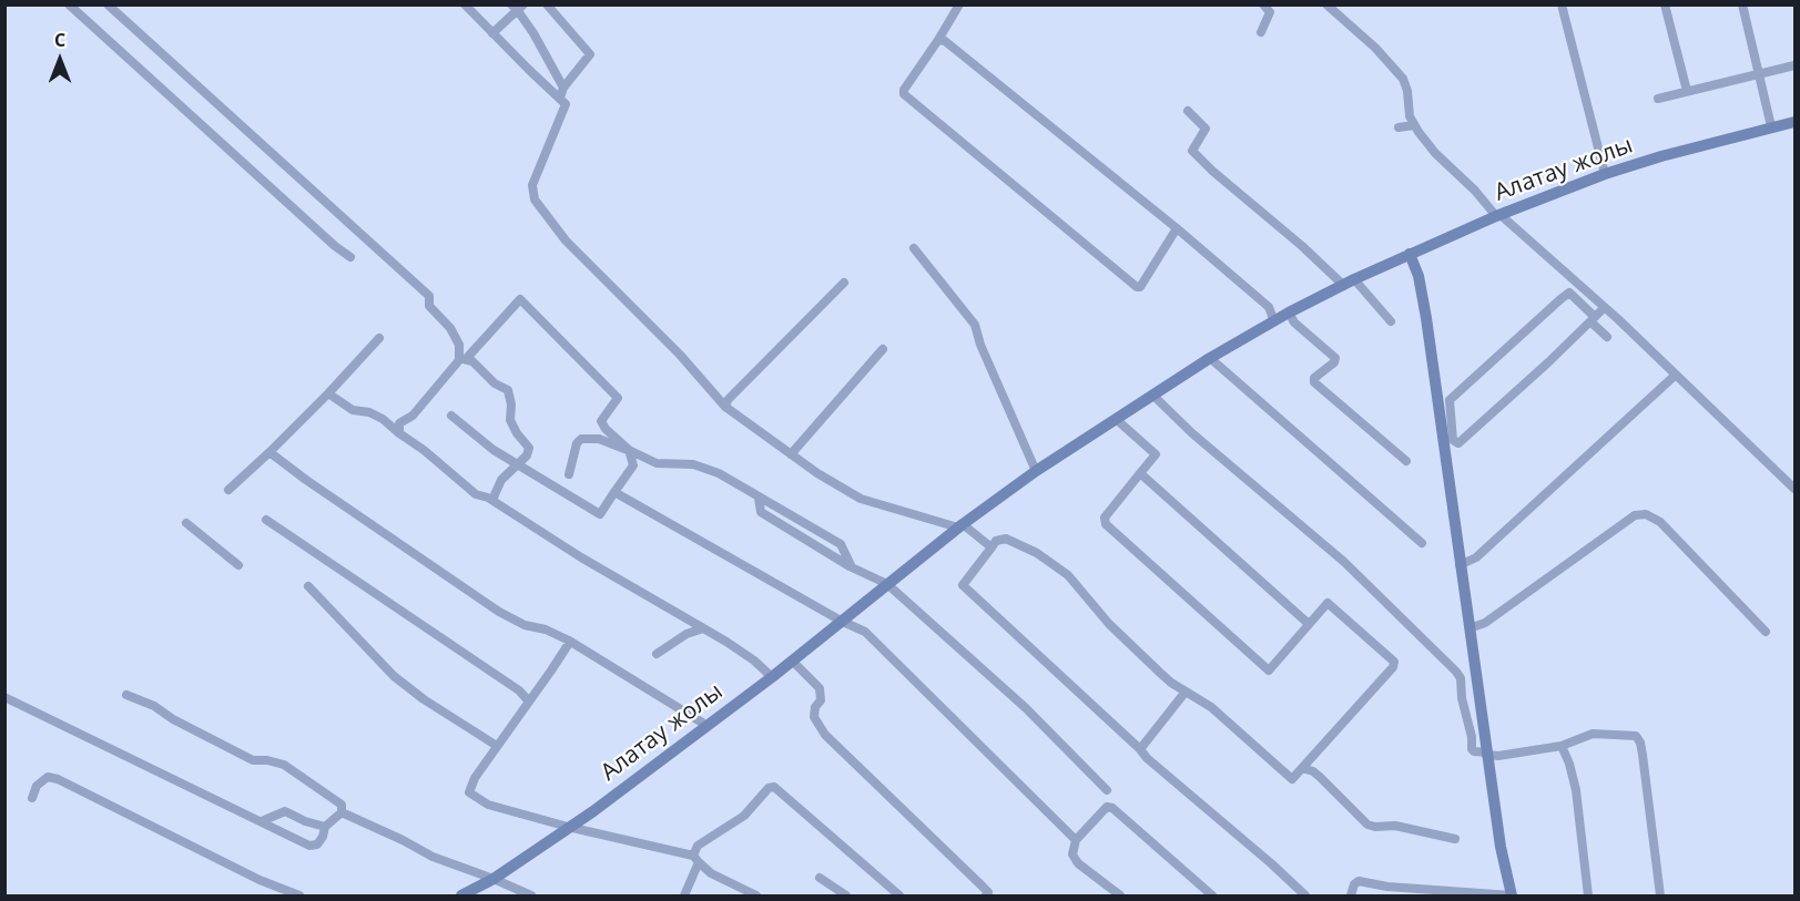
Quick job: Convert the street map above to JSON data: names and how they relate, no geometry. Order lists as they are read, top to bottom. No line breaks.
{"streets":{"main road":["Алатау жолы"]},"north":"top"}
